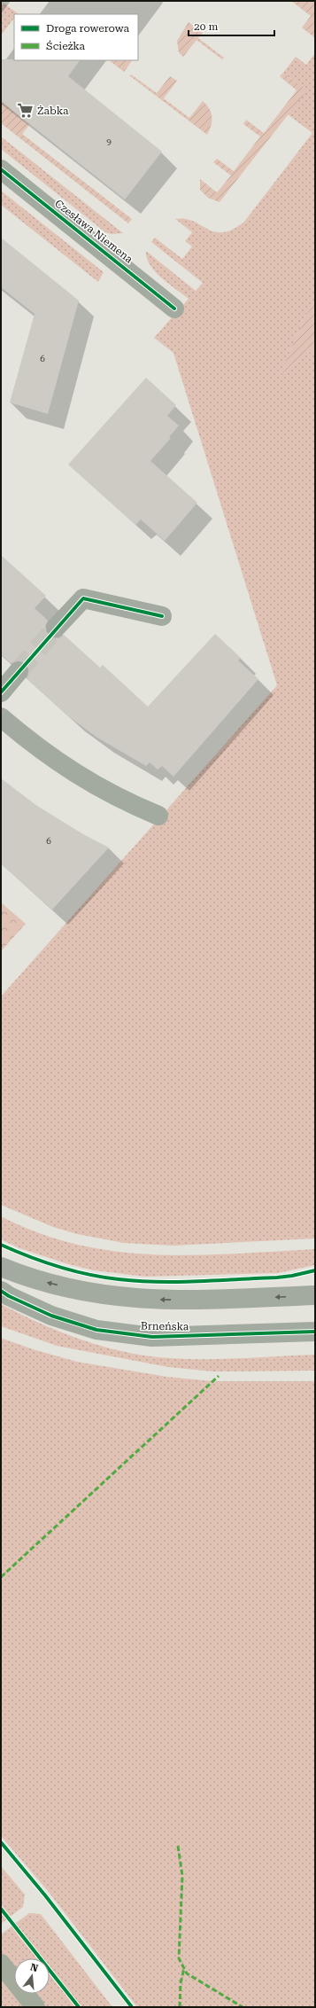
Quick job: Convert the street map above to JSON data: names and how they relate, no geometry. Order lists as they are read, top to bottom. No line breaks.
{"streets":{"street":["Czesława Niemena","Brneńska"]},"places":{"supermarket":["Żabka"]},"house_numbers":["9","6","6"],"legend":["Droga rowerowa","Ścieżka"],"scale_bar":"20 m","north":"top"}
